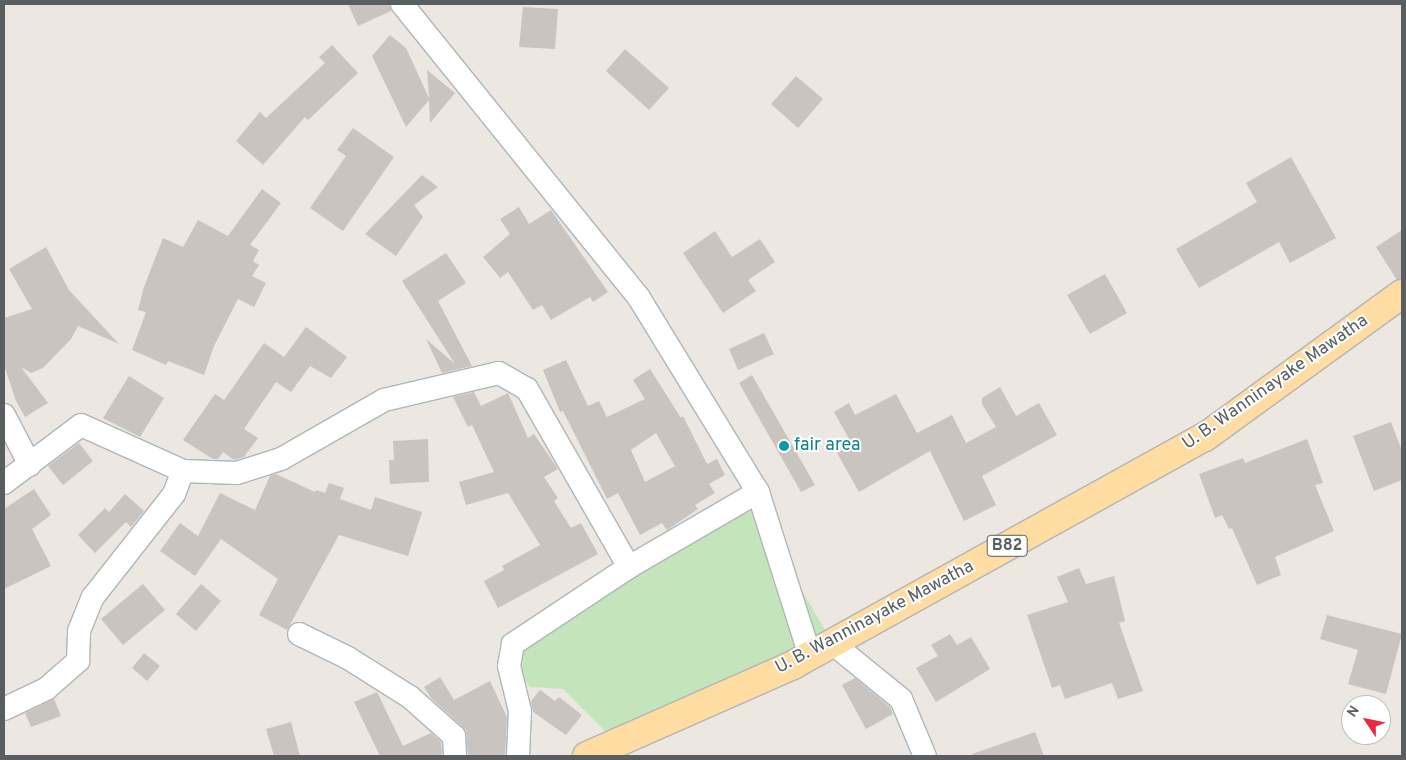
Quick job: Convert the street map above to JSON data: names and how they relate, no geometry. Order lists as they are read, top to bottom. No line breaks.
{"streets":{"main road":["U. B. Wanninayake Mawatha","B82"]},"places":["fair area"],"north":"top left"}
